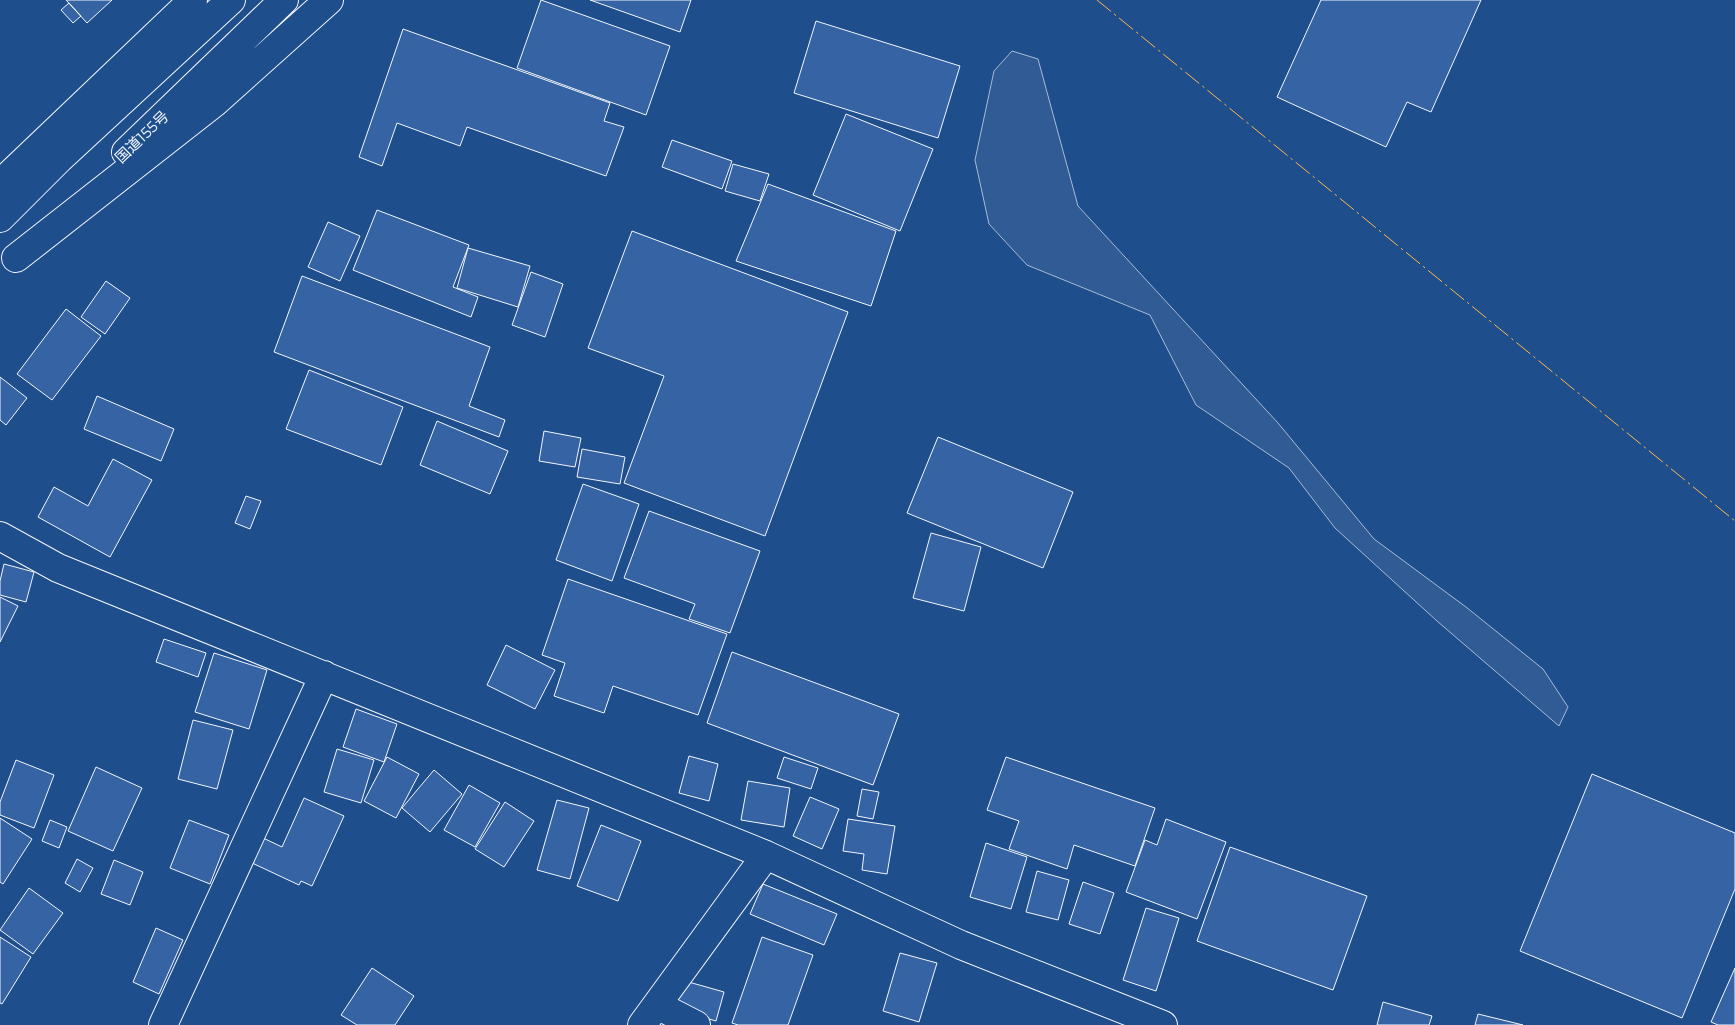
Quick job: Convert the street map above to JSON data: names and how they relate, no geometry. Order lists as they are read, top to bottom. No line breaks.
{"streets":{"main road":["国道155号"]}}
